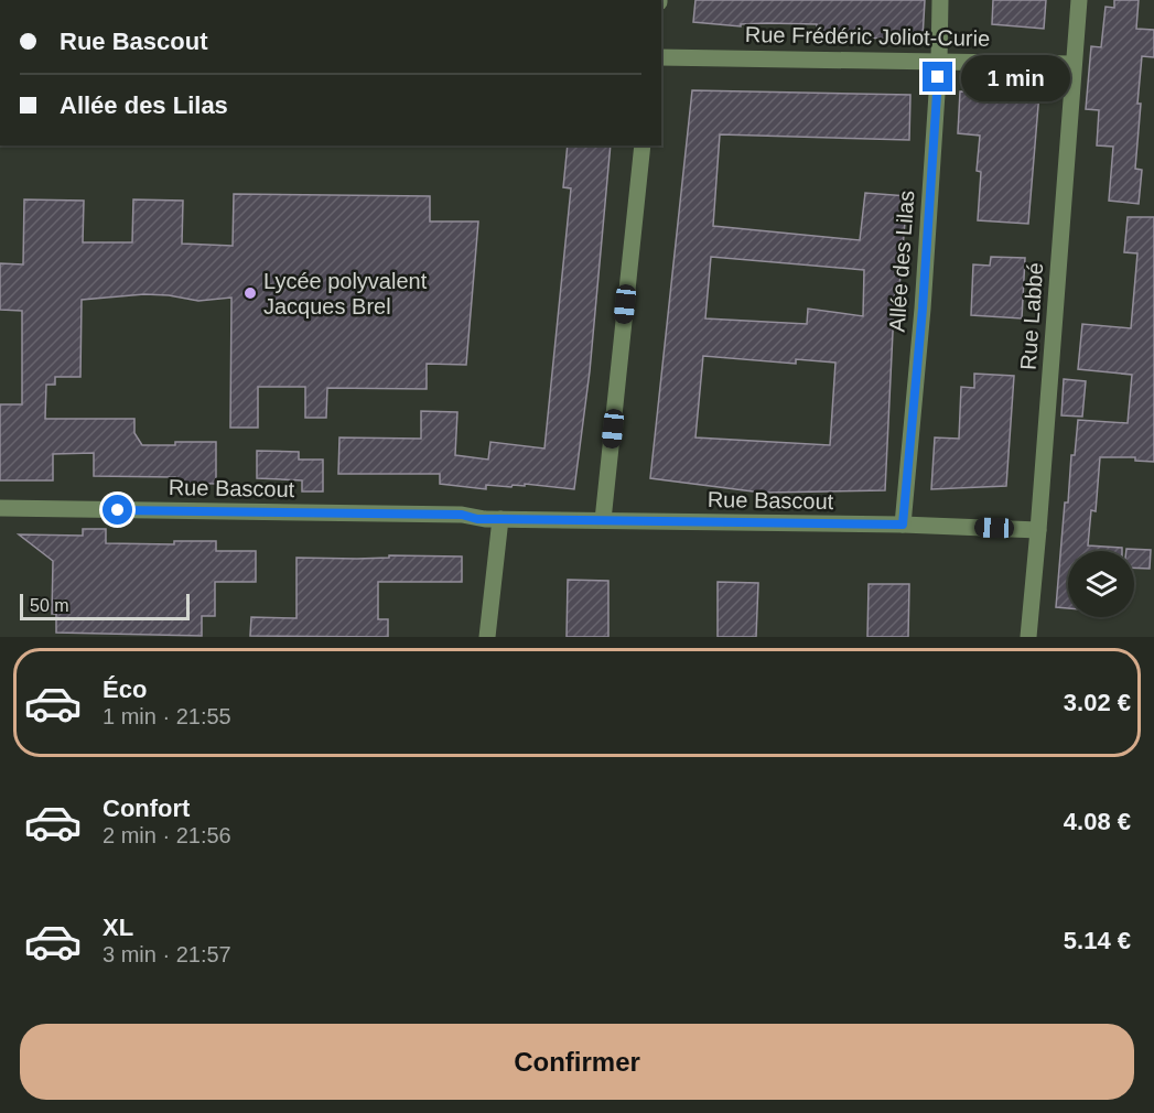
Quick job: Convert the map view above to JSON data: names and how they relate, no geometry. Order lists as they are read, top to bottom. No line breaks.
{"streets":{"street":["Rue Frédéric Joliot-Curie","Allée des Lilas","Rue Labbé","Rue Bascout"]},"crossings":[["Rue Frédéric Joliot-Curie","Allée des Lilas"],["Rue Frédéric Joliot-Curie","Rue Labbé"],["Allée des Lilas","Rue Bascout"],["Rue Labbé","Rue Bascout"]],"places":["Lycée polyvalent Jacques Brel"],"scale_bar":"50 m","page":{"banner":["Rue Bascout","Allée des Lilas"],"bubble":"1 min","scale":"50 m","list":[{"name":"Éco","note":"1 min · 21:55","value":"3.02 €"},{"name":"Confort","note":"2 min · 21:56","value":"4.08 €"},{"name":"XL","note":"3 min · 21:57","value":"5.14 €"}],"buttons":"Confirmer"}}
